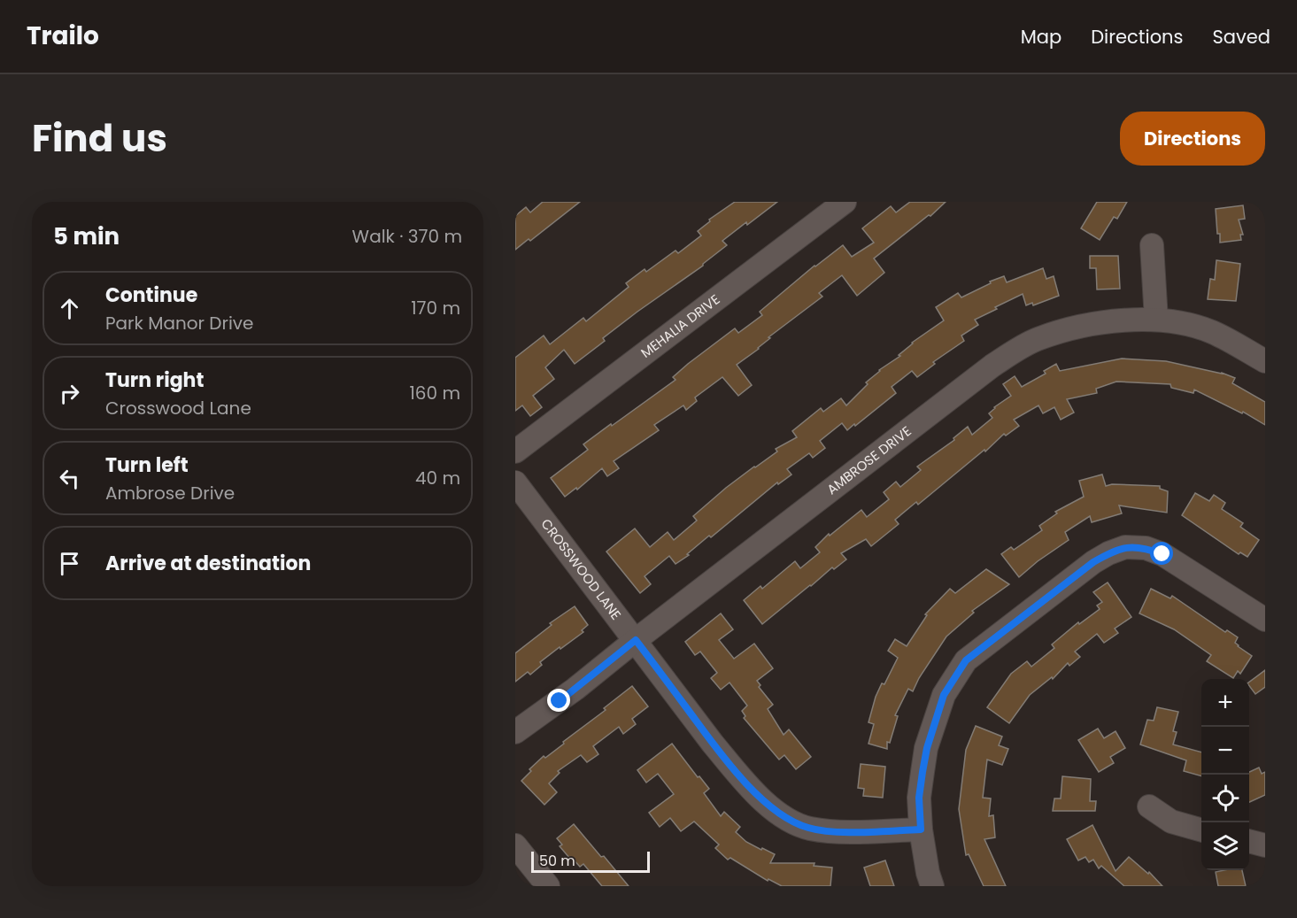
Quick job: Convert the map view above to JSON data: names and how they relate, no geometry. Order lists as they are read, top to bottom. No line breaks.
{"streets":{"street":["MEHALIA DRIVE","AMBROSE DRIVE","CROSSWOOD LANE"]},"crossings":[["AMBROSE DRIVE","CROSSWOOD LANE"]],"scale_bar":"50 m","page":{"header":"Trailo","nav":["Map","Directions","Saved"],"title":"Find us","buttons":"Directions","heading":["5 min","Walk · 370 m"],"list":[["Continue","Park Manor Drive","170 m"],["Turn right","Crosswood Lane","160 m"],["Turn left","Ambrose Drive","40 m"],"Arrive at destination"],"map_buttons":["+","−"],"scale":"50 m"}}
